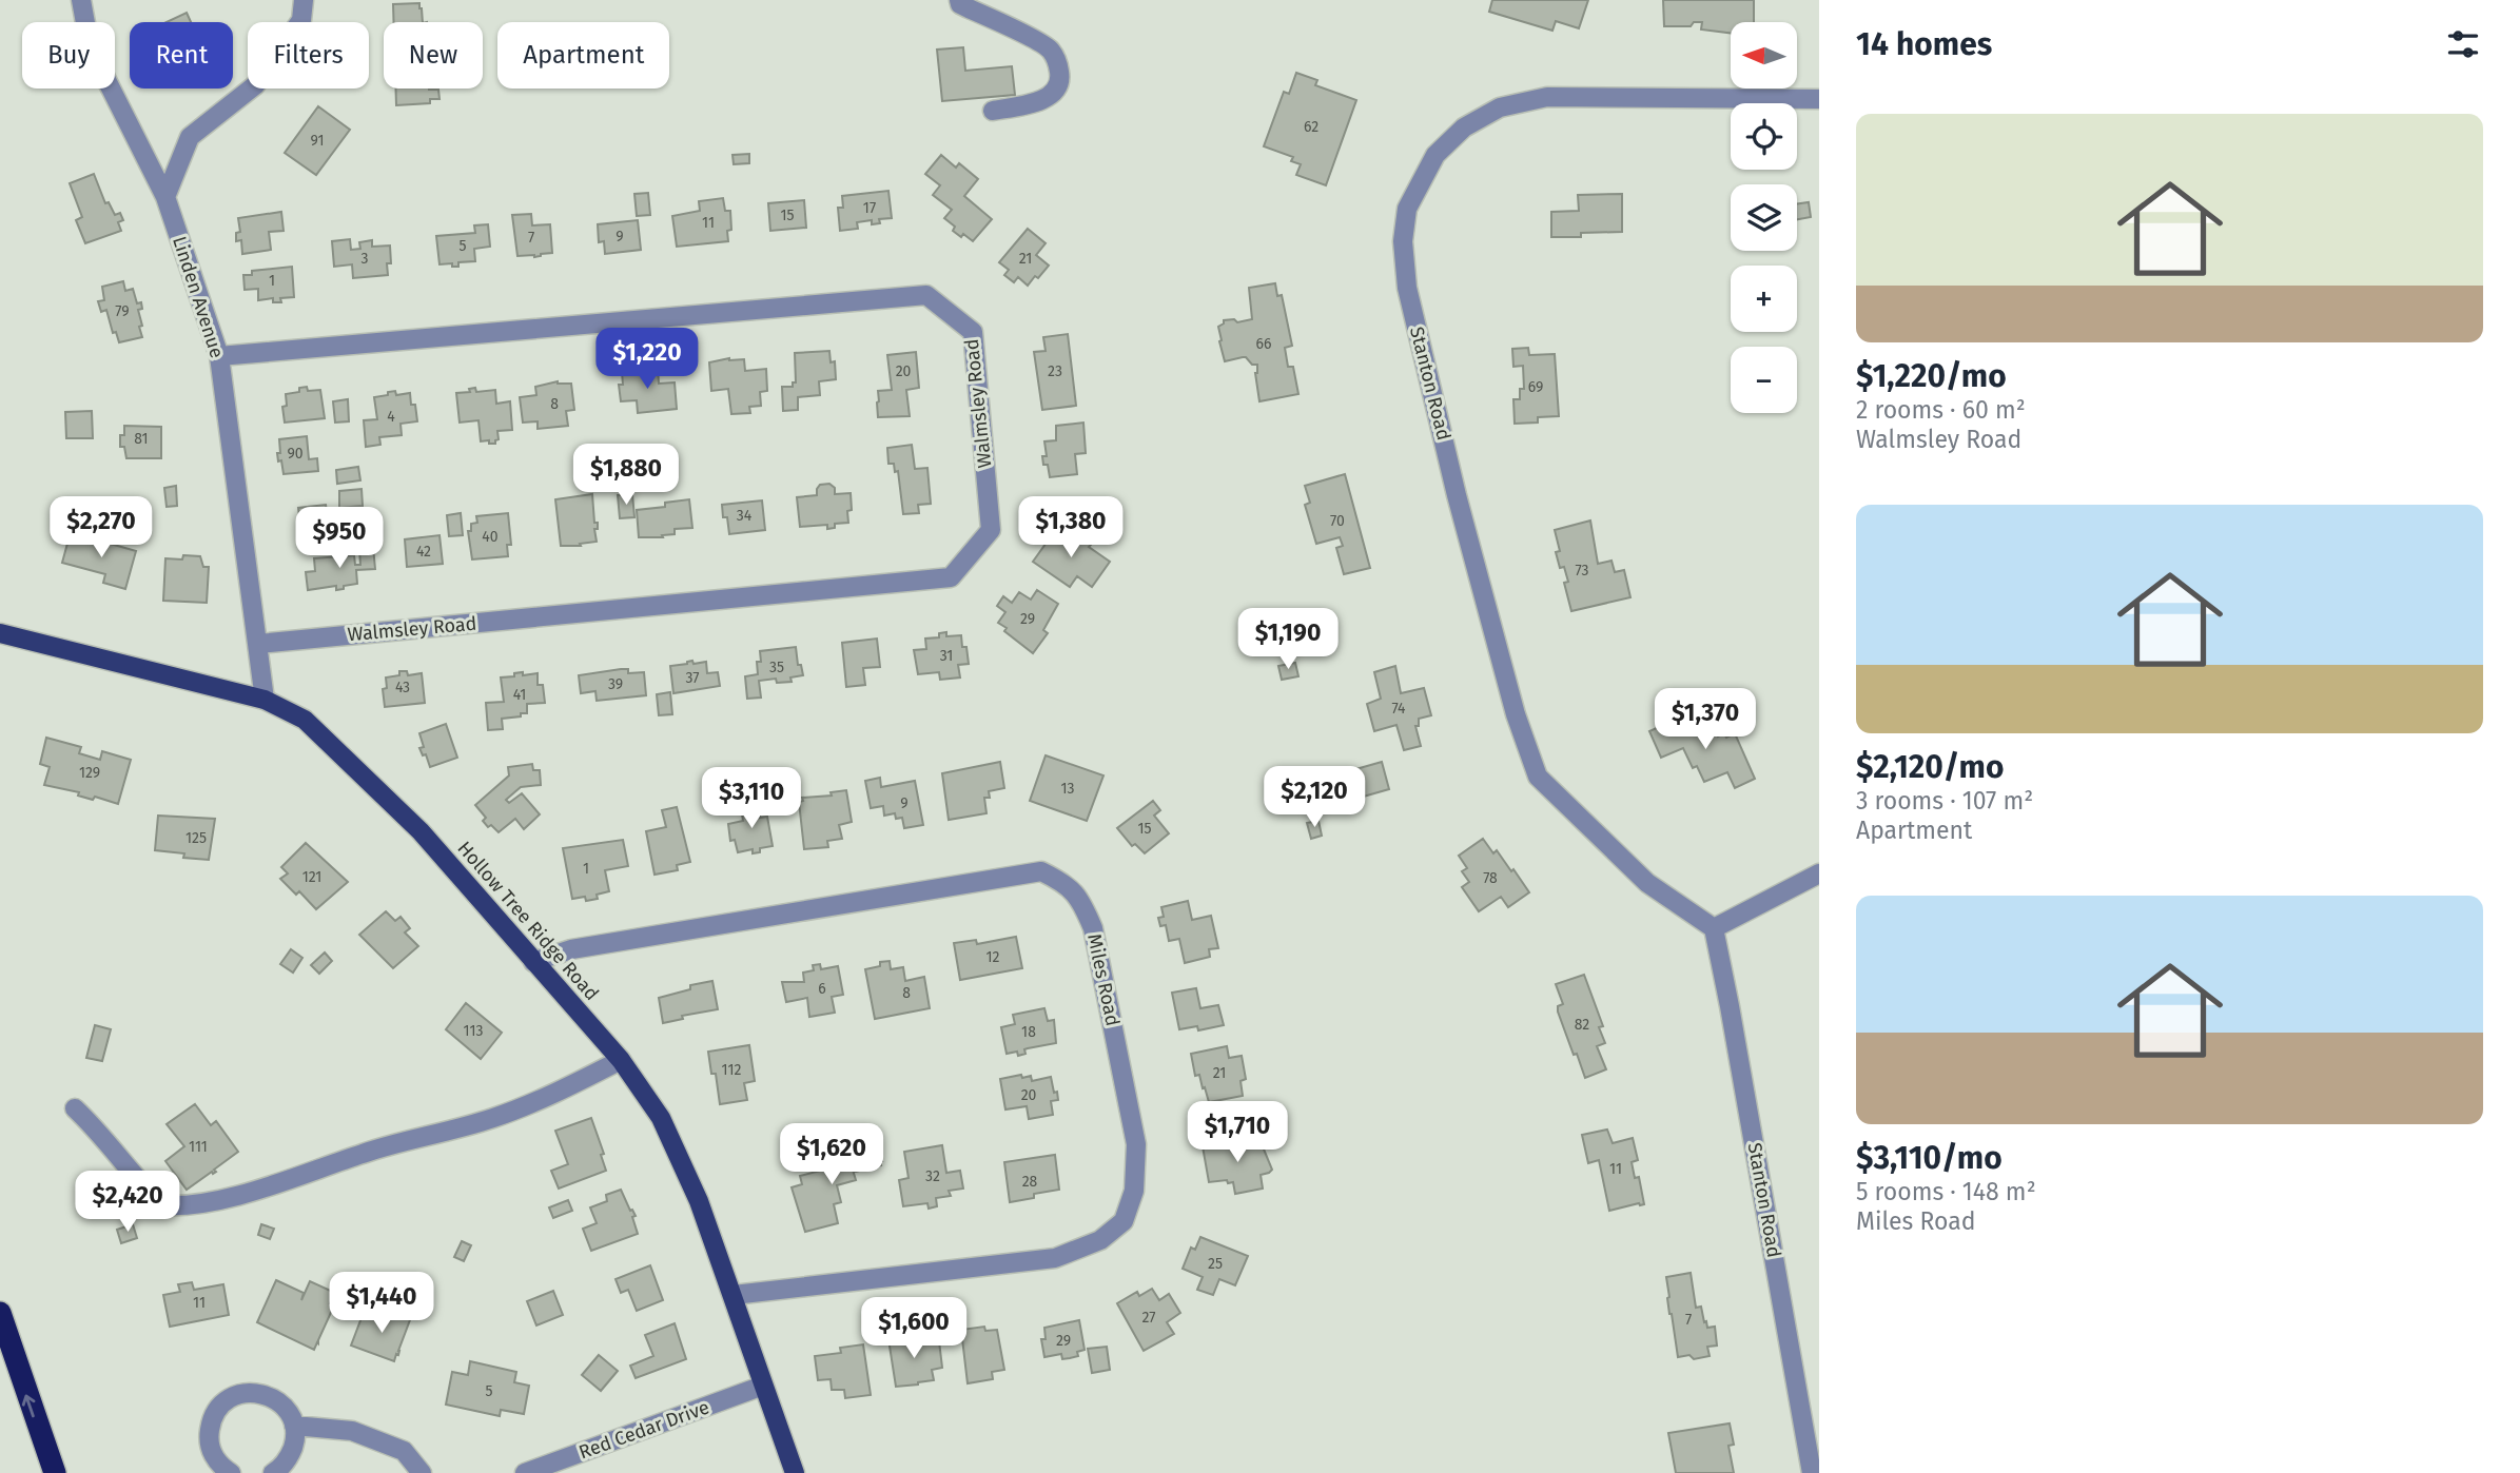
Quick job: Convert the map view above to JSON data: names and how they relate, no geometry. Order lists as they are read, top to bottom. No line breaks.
{"streets":{"main road":["Hollow Tree Ridge Road"],"street":["Linden Avenue","Stanton Road","Walmsley Road","Miles Road","Red Cedar Drive"]},"crossings":[["Linden Avenue","Walmsley Road"],["Linden Avenue","Hollow Tree Ridge Road"],["Hollow Tree Ridge Road","Miles Road"],["Hollow Tree Ridge Road","Red Cedar Drive"]],"house_numbers":["62","91","17","15","11","9","7","5","3","21","1","79","66","20","23","69","8","4","81","90","34","70","40","42","73","29","31","35","37","39","43","41","74","129","13","9","15","125","1","121","78","12","6","8","82","113","18","112","21","20","111","11","32","28","25","11","27","7","29","5"],"north":"left","page":{"heading":"14 homes","map_buttons":["+","−"],"chip":["Buy","Rent","Filters","New","Apartment"],"list":[{"name":"$1,220/mo","note":"2 rooms · 60 m² · Walmsley Road"},{"name":"$2,120/mo","note":"3 rooms · 107 m² · Apartment"},{"name":"$3,110/mo","note":"5 rooms · 148 m² · Miles Road"}],"price":["$1,220","$1,880","$2,270","$1,380","$950","$1,190","$1,370","$2,120","$3,110","$1,710","$1,620","$2,420","$1,440","$1,600"]}}
